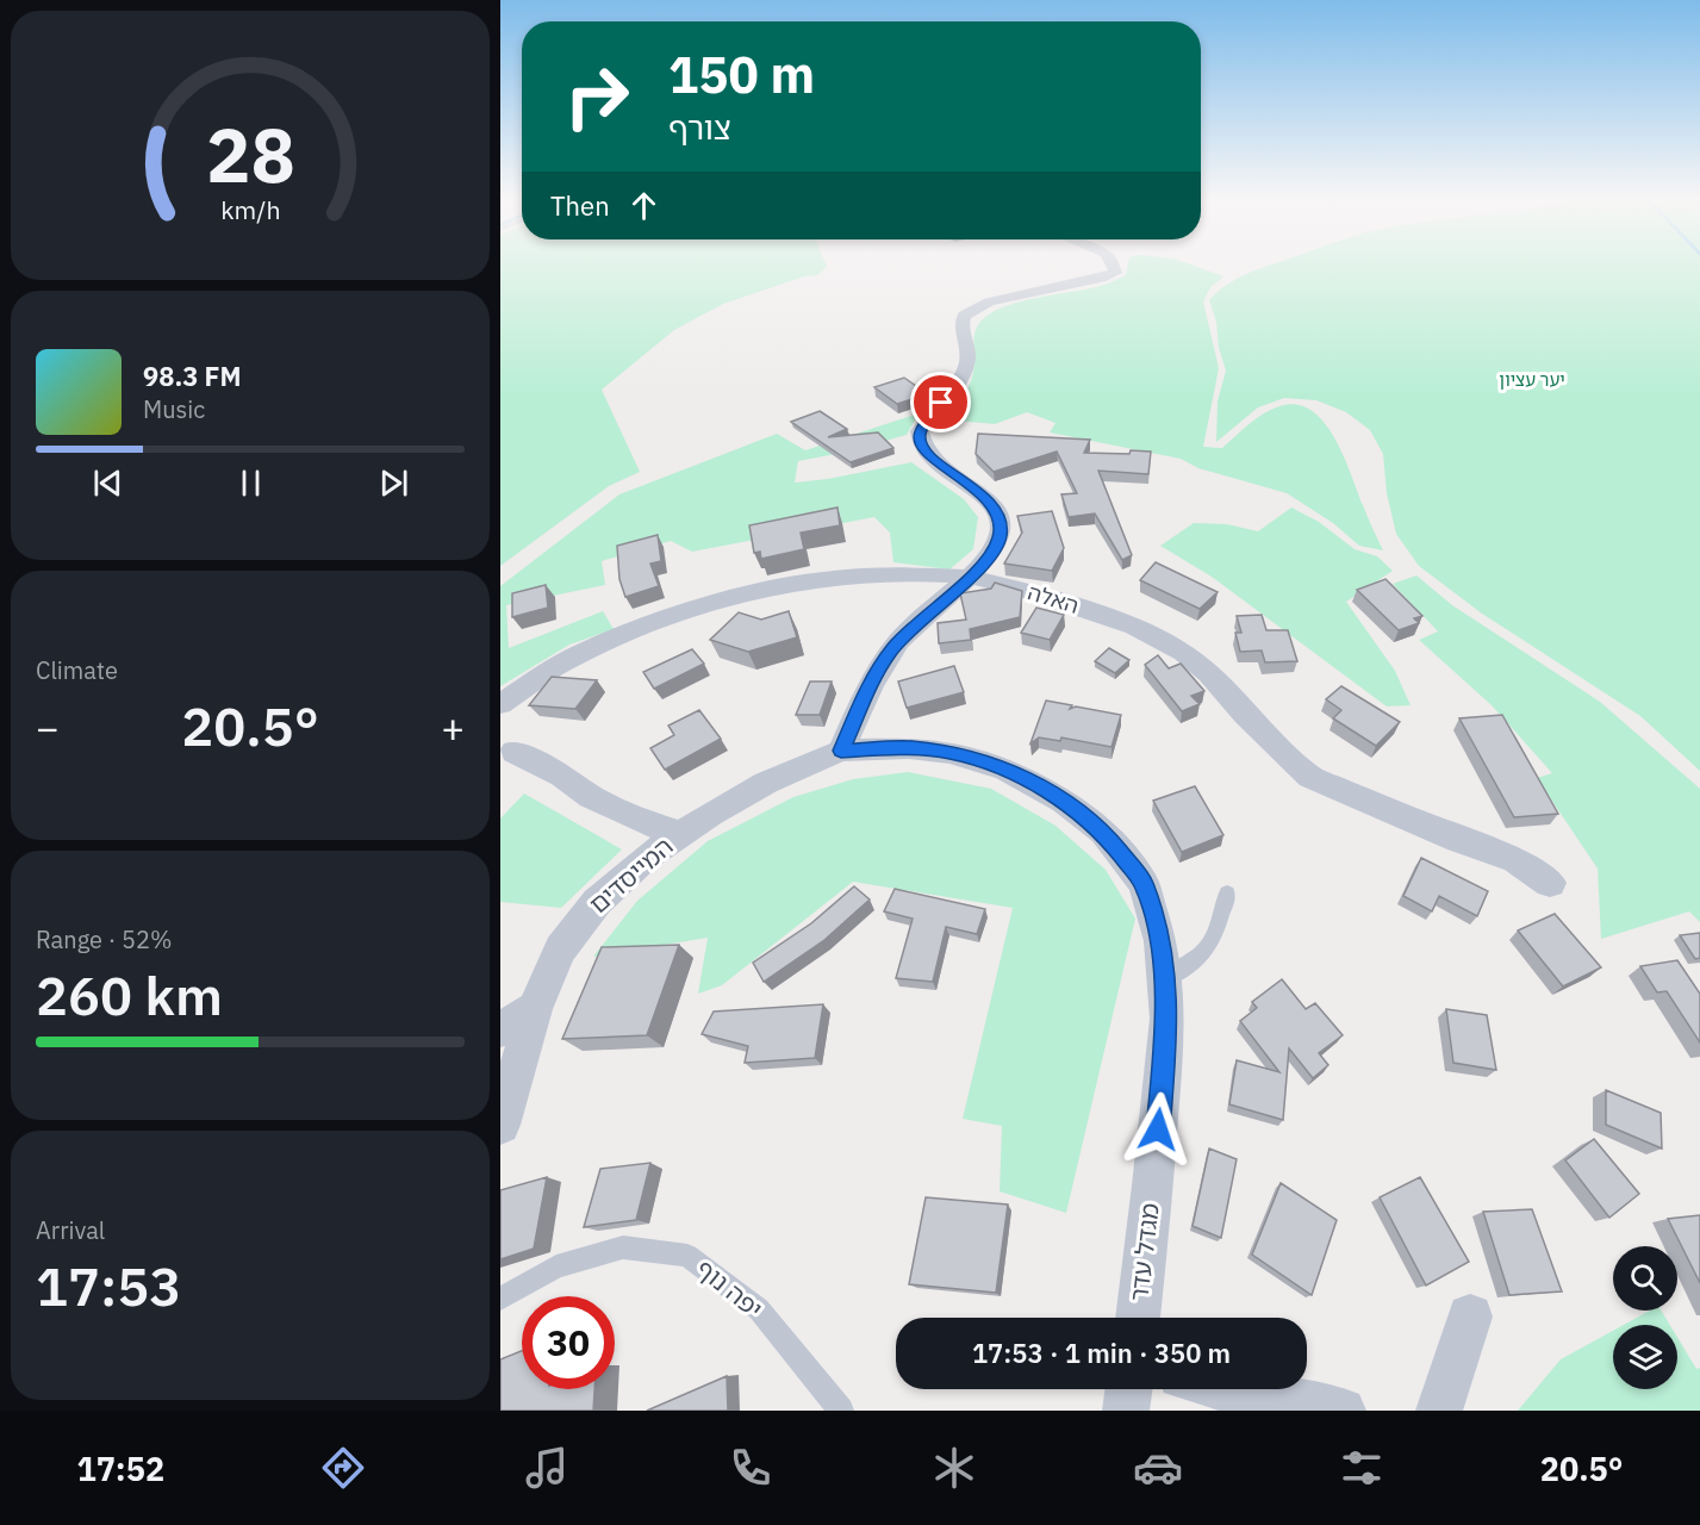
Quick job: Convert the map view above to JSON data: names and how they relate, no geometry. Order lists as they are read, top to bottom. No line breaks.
{"streets":{"street":["האלה","המייסדים","מגדל עדר"],"lane":["יפה נוף"]},"crossings":[["המייסדים","מגדל עדר"]],"parks":["יער עציון"],"page":{"turn":["150 m","צורף"],"then":"Then","song":["98.3 FM","Music"],"tile":["Climate",["Range · 52%","260 km"],["Arrival","17:53"]],"heat":["−","20.5°","+"],"limit":"30","trip":"17:53 · 1 min · 350 m","tabs":["17:52","20.5°"],"gauge":["28","km/h"]}}
